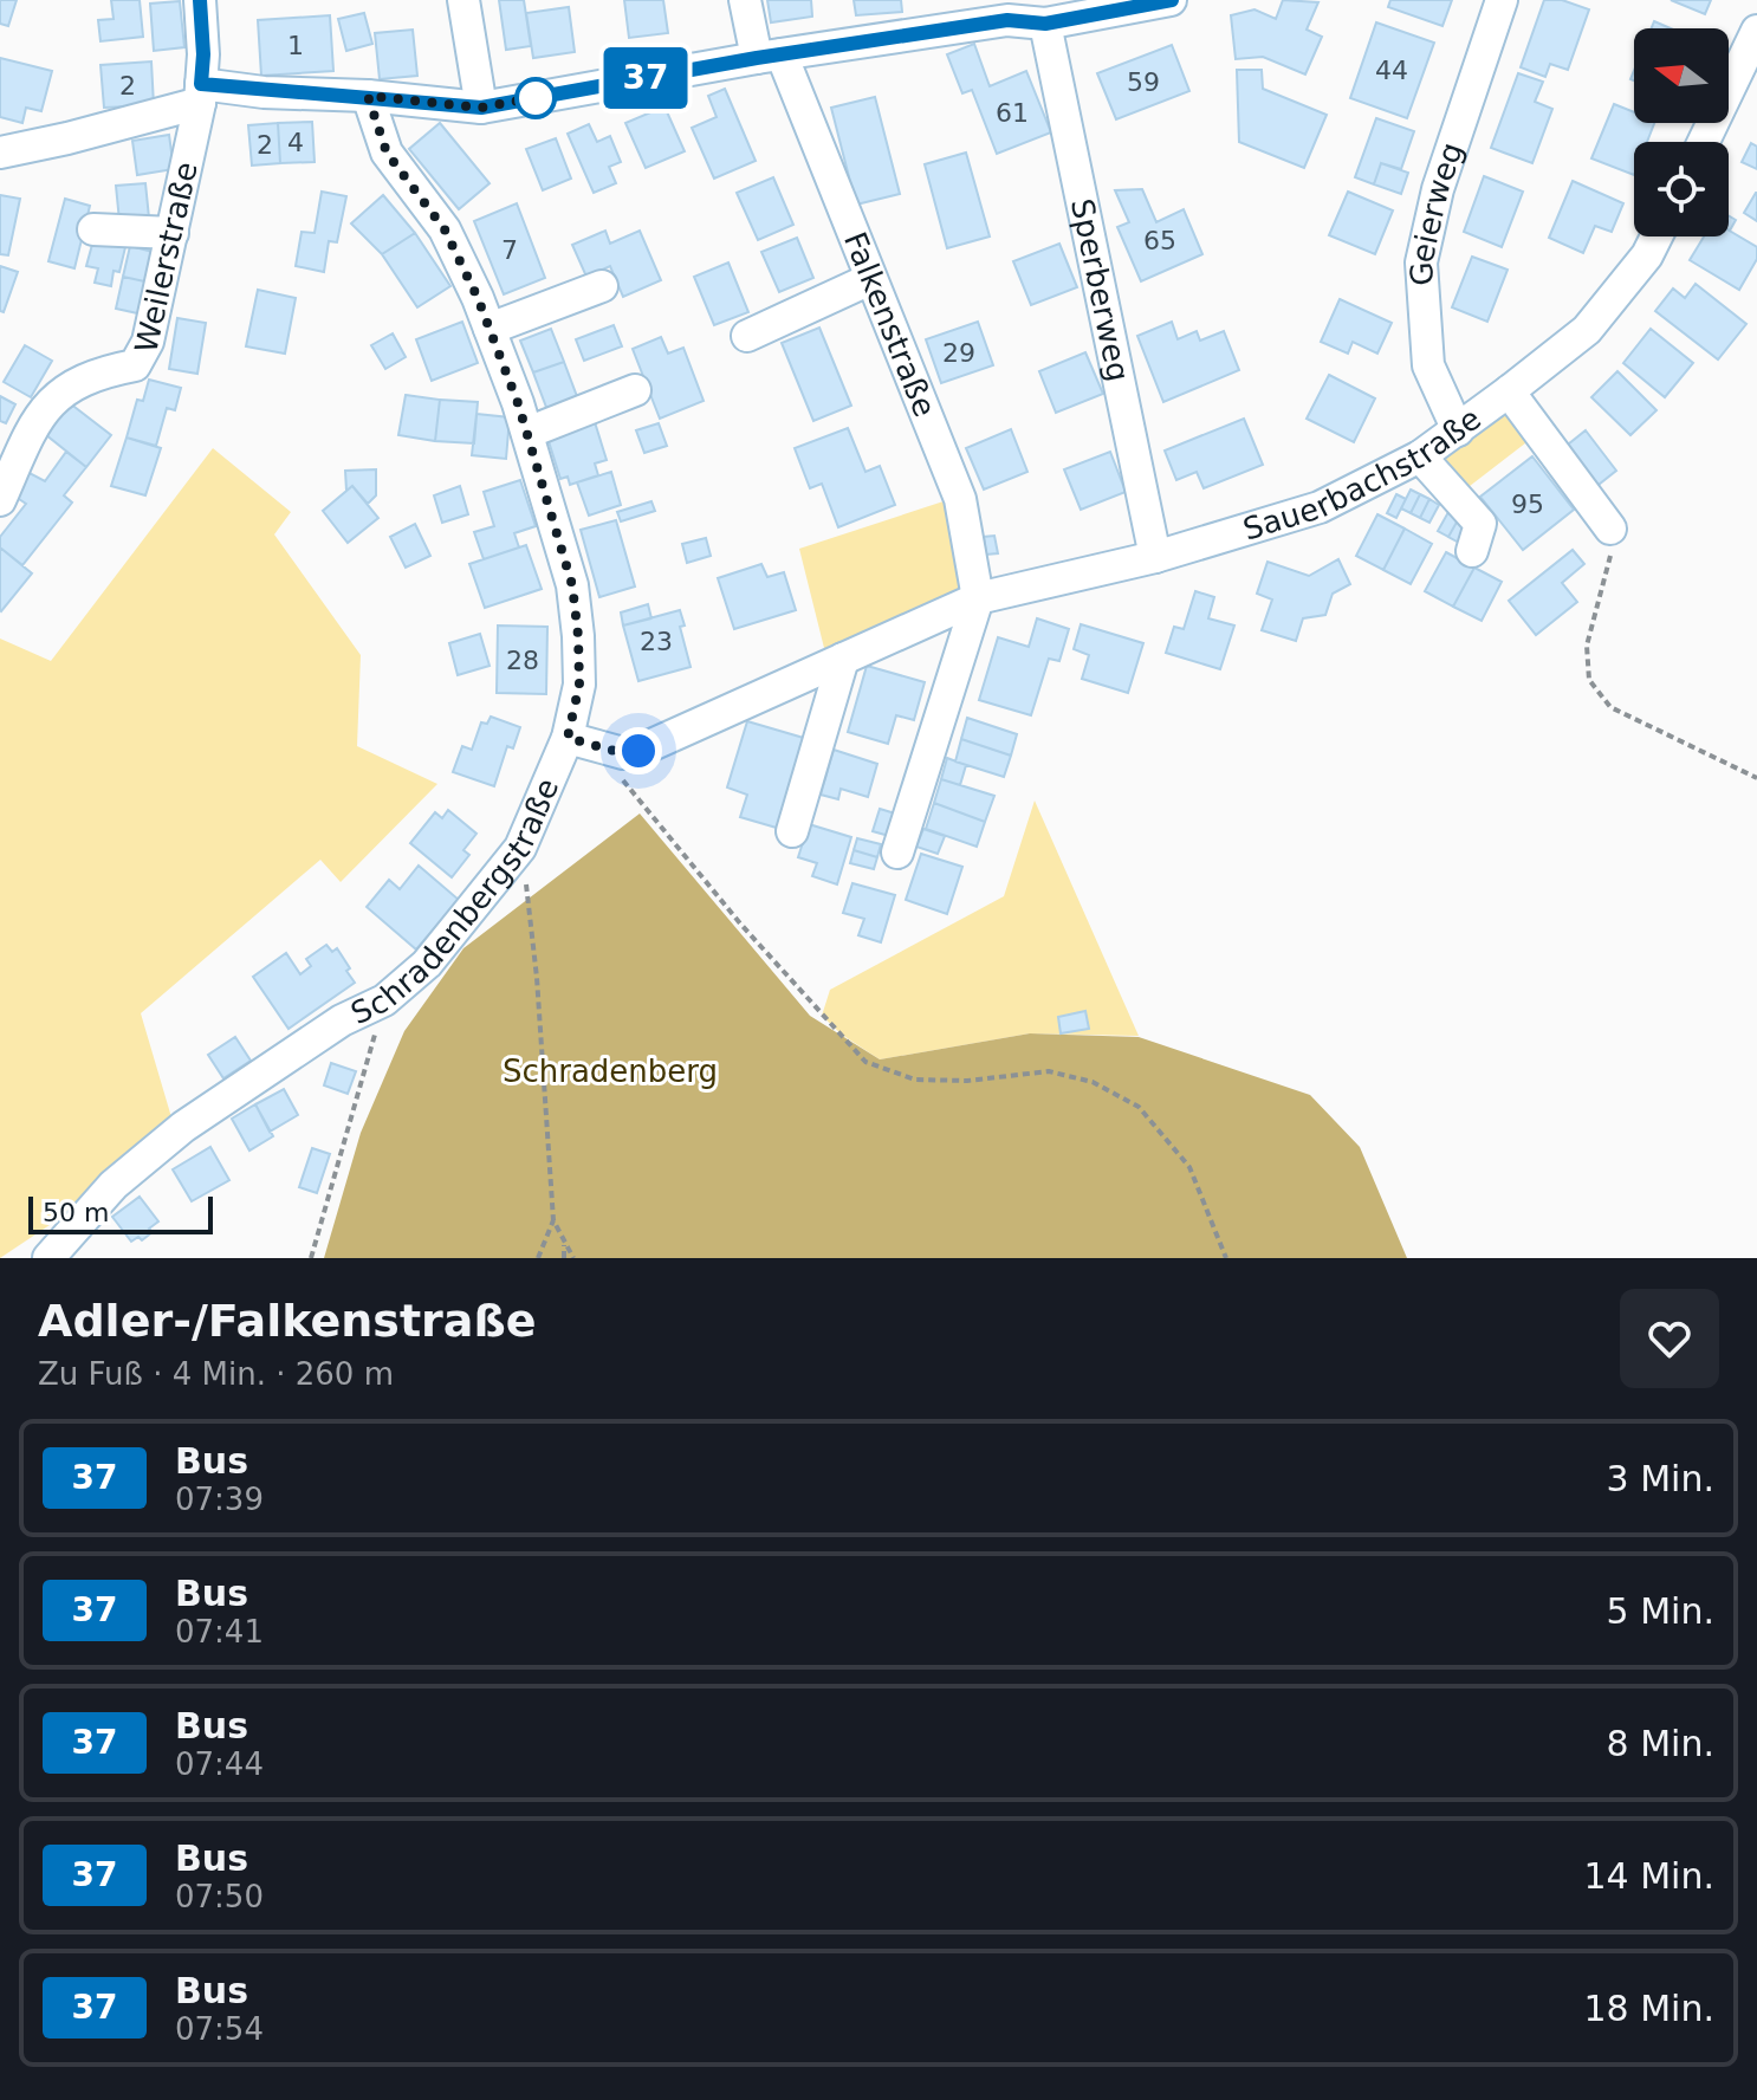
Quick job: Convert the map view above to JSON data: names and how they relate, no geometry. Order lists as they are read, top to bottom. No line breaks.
{"streets":{"street":["Geierweg","Weilerstraße","Sperberweg","Falkenstraße","Sauerbachstraße","Schradenbergstraße"]},"crossings":[["Geierweg","Sauerbachstraße"],["Sperberweg","Sauerbachstraße"],["Falkenstraße","Sauerbachstraße"]],"parks":["Schradenberg"],"lines":["bus line 37"],"house_numbers":["1","44","59","2","61","4","2","65","7","29","95","23","28"],"scale_bar":"50 m","north":"left","page":{"on_map":"37","scale":"50 m","heading":["Adler-/Falkenstraße","Zu Fuß · 4 Min. · 260 m"],"list":[{"mark":"37","name":"Bus","note":"07:39","value":"3 Min."},{"mark":"37","name":"Bus","note":"07:41","value":"5 Min."},{"mark":"37","name":"Bus","note":"07:44","value":"8 Min."},{"mark":"37","name":"Bus","note":"07:50","value":"14 Min."},{"mark":"37","name":"Bus","note":"07:54","value":"18 Min."}]}}
